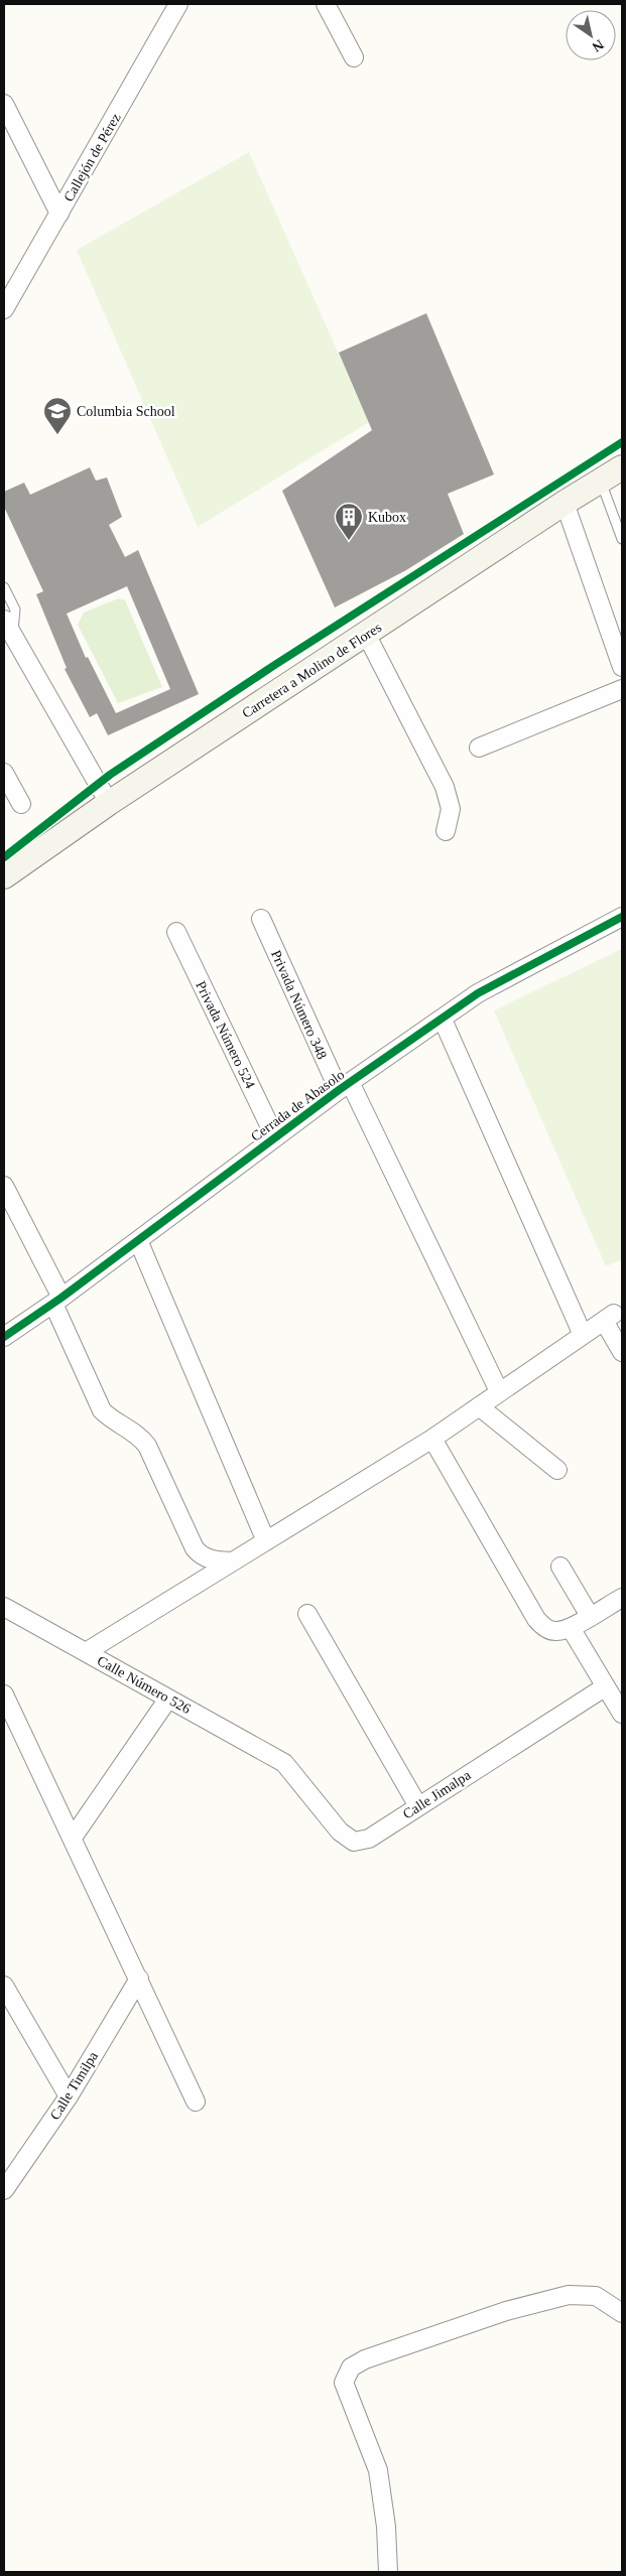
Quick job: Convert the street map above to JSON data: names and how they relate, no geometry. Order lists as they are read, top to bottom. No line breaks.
{"streets":{"main road":["Carretera a Molino de Flores"],"street":["Callejón de Pérez","Privada Número 348","Privada Número 524","Cerrada de Abasolo","Calle Número 526","Calle Jimalpa","Calle Timilpa"]},"crossings":[["Privada Número 348","Cerrada de Abasolo"],["Privada Número 524","Cerrada de Abasolo"],["Calle Número 526","Calle Jimalpa"]],"places":{"school or university":["Columbia School"],"building":["Kubox"]},"north":"bottom right"}
